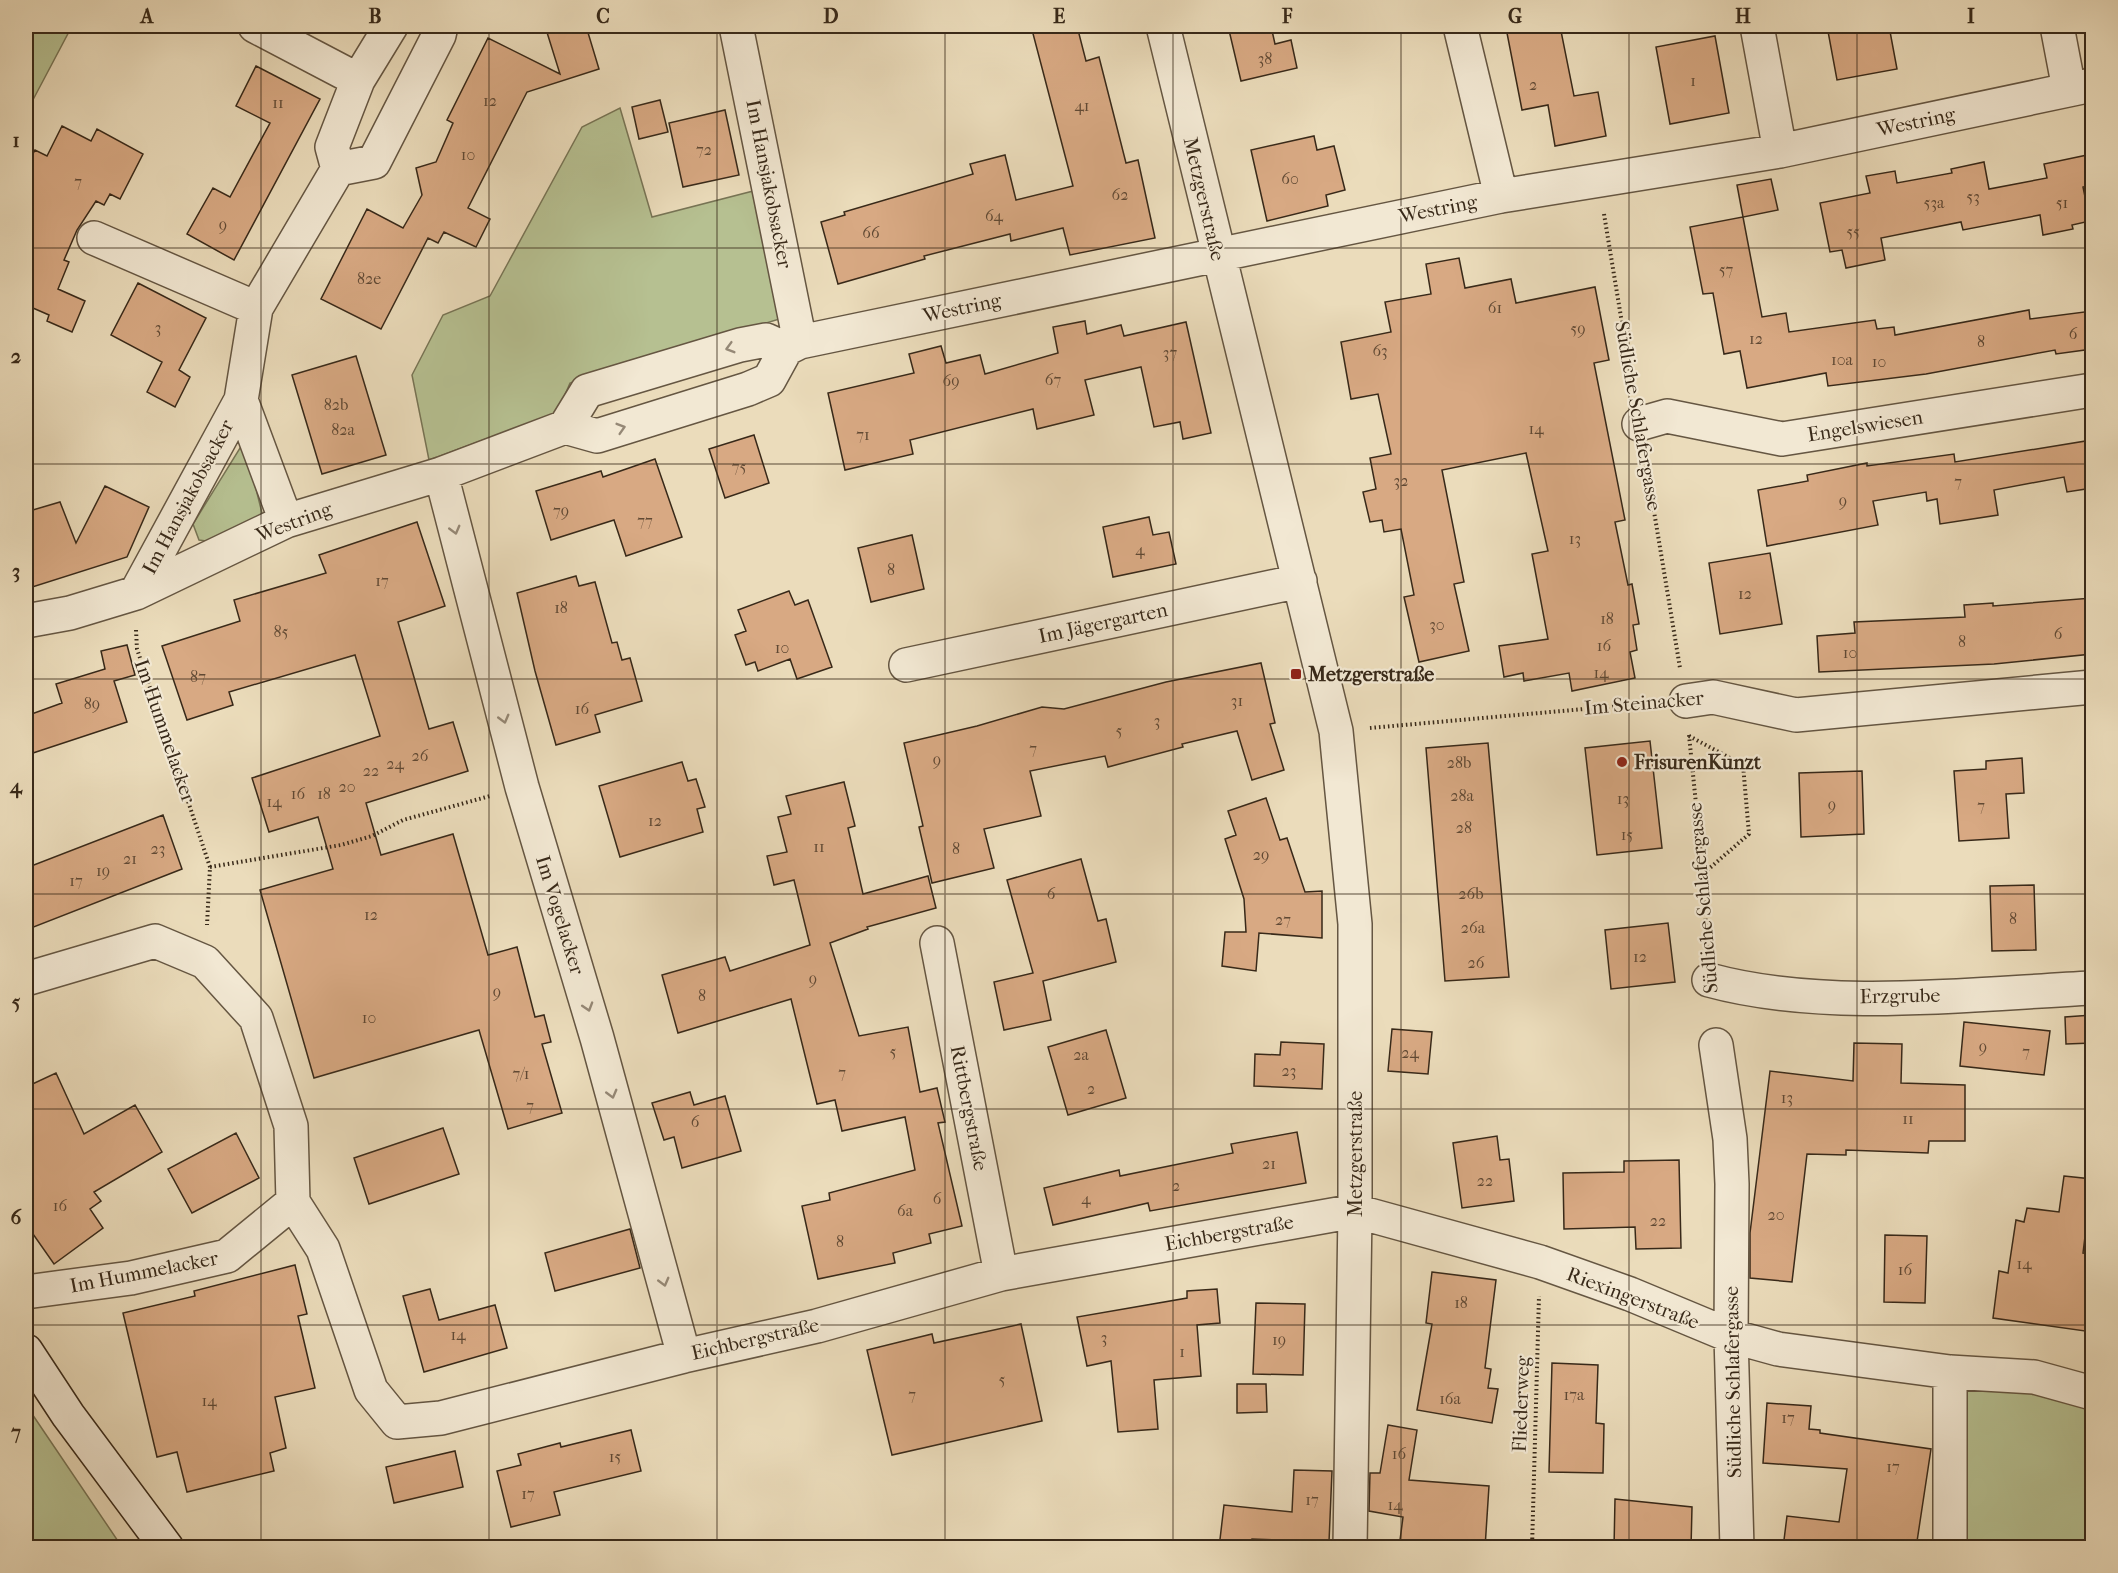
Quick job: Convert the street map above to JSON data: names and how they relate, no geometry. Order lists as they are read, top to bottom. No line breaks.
{"streets":{"street":["Westring","Im Hansjakobsacker","Metzgerstraße","Südliche Schlafergasse","Engelswiesen","Im Jägergarten","Im Steinacker","Im Hummelacker","Im Vogelacker","Erzgrube","Rittbergstraße","Eichbergstraße","Riexingerstraße"],"path":["Fliederweg"]},"crossings":[["Westring","Im Hansjakobsacker"],["Westring","Metzgerstraße"],["Westring","Südliche Schlafergasse"],["Westring","Im Hummelacker"],["Westring","Im Vogelacker"],["Im Hansjakobsacker","Im Hummelacker"],["Metzgerstraße","Im Jägergarten"],["Metzgerstraße","Im Steinacker"],["Metzgerstraße","Eichbergstraße"],["Metzgerstraße","Riexingerstraße"],["Südliche Schlafergasse","Engelswiesen"],["Südliche Schlafergasse","Im Steinacker"],["Südliche Schlafergasse","Erzgrube"],["Südliche Schlafergasse","Riexingerstraße"],["Im Hummelacker","Eichbergstraße"],["Im Vogelacker","Eichbergstraße"],["Rittbergstraße","Eichbergstraße"],["Eichbergstraße","Riexingerstraße"],["Riexingerstraße","Fliederweg"]],"one_way":["Im Vogelacker"],"places":{"transit":["Metzgerstraße"],"other":["FrisurenKunzt"]},"house_numbers":["38","1","2","12","11","41","72","10","60","7","62","53","53a","51","64","9","55","66","57","82e","61","3","59","6","12","8","63","37","10a","10","67","69","82b","14","82a","71","75","32","7","9","79","77","13","4","8","17","12","18","18","30","85","6","8","16","10","10","14","87","31","89","16","3","5","7","26","9","28b","24","22","20","16","18","28a","13","14","9","7","12","28","15","11","23","8","29","21","19","17","6","26b","12","8","27","26a","12","26","9","9","8","10","9","5","7","24","2a","23","7","7/1","2","13","7","11","6","21","22","2","6","4","16","6a","20","22","8","14","16","18","14","3","19","1","5","7","17a","16a","14","17","16","15","17","17","17","14"],"grid":{"columns":["A","B","C","D","E","F","G","H","I"],"rows":["1","2","3","4","5","6","7"]}}
